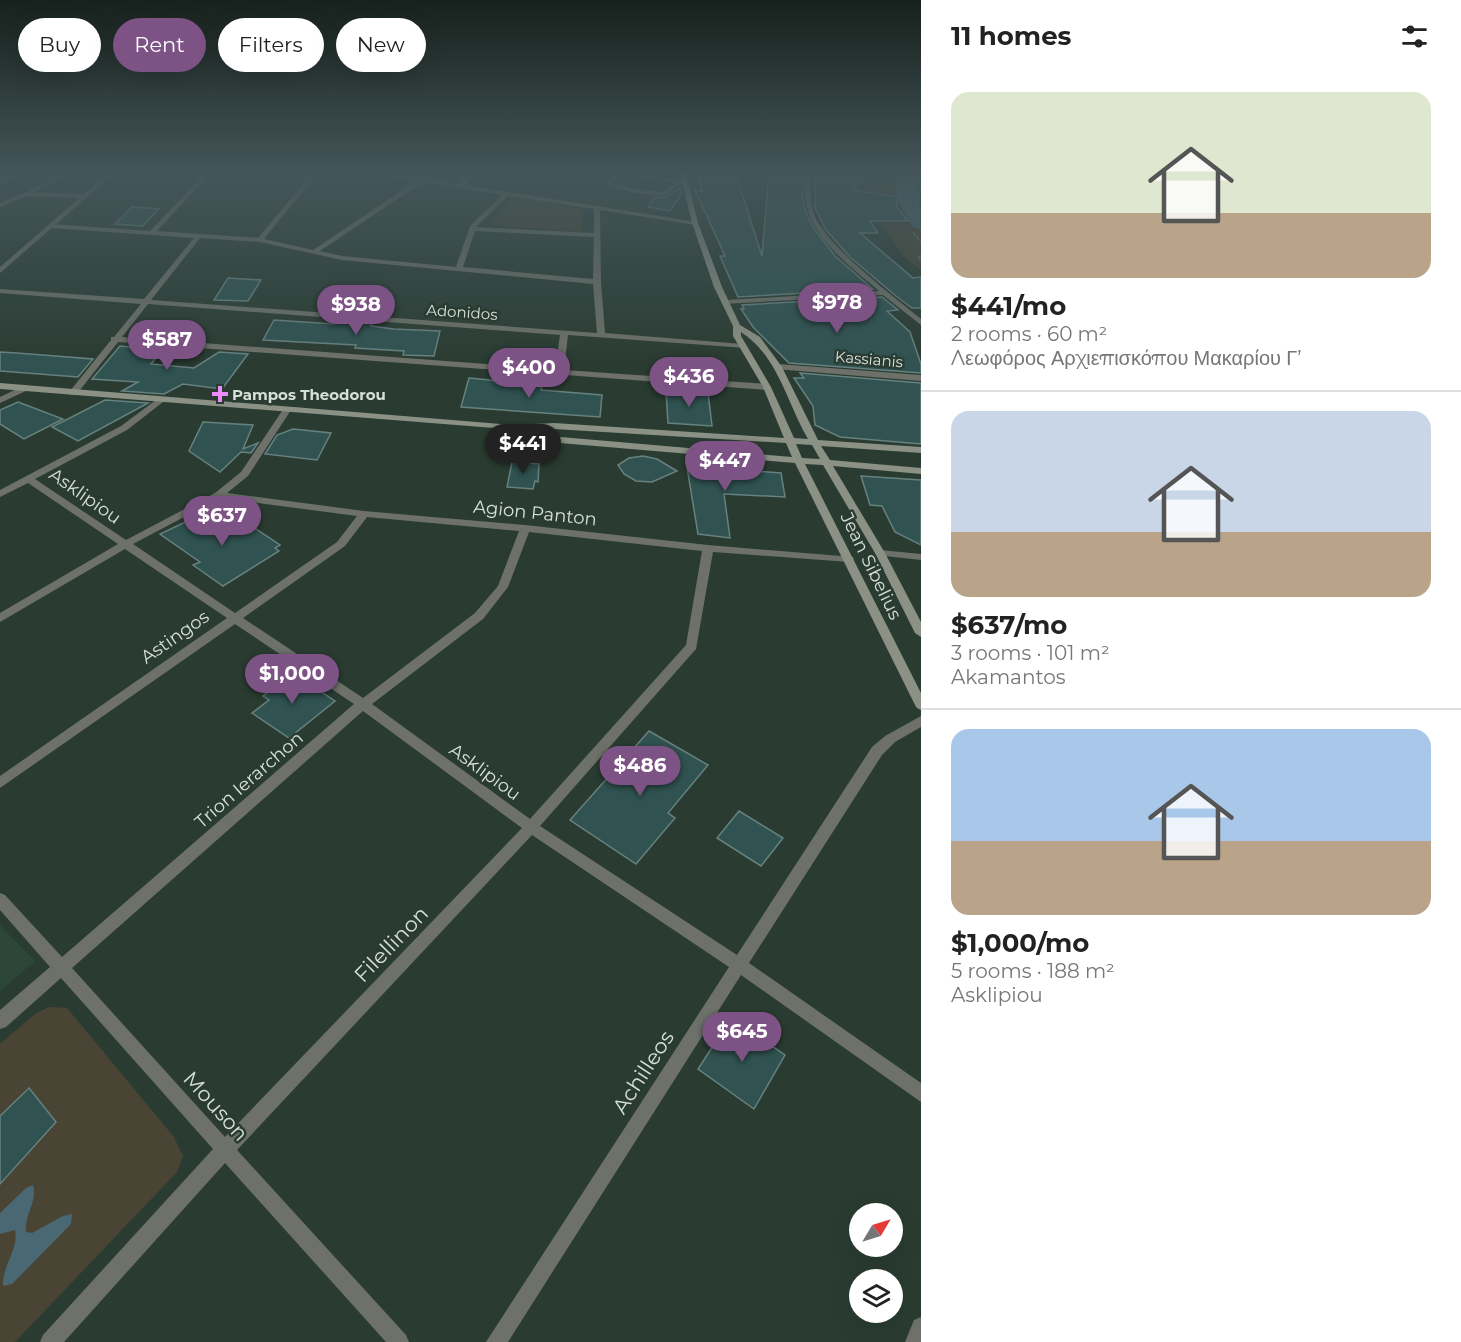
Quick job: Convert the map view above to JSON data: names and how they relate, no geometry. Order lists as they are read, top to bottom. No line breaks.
{"streets":{"main road":["Jean Sibelius"],"street":["Adonidos","Kassianis","Asklipiou","Agion Panton","Astingos","Trion Ierarchon","Filellinon","Achilleos","Mouson"]},"crossings":[["Adonidos","Jean Sibelius"],["Kassianis","Jean Sibelius"],["Asklipiou","Astingos"],["Asklipiou","Trion Ierarchon"],["Asklipiou","Filellinon"],["Asklipiou","Achilleos"],["Agion Panton","Jean Sibelius"],["Agion Panton","Astingos"],["Agion Panton","Trion Ierarchon"],["Agion Panton","Filellinon"],["Trion Ierarchon","Mouson"],["Filellinon","Mouson"]],"places":{"health":["Pampos Theodorou"]},"north":"top right","page":{"heading":"11 homes","chip":["Buy","Rent","Filters","New"],"list":[{"name":"$441/mo","note":"2 rooms · 60 m² · Λεωφόρος Αρχιεπισκόπου Μακαρίου Γ’"},{"name":"$637/mo","note":"3 rooms · 101 m² · Akamantos"},{"name":"$1,000/mo","note":"5 rooms · 188 m² · Asklipiou"}],"price":["$978","$938","$587","$400","$436","$441","$447","$637","$1,000","$486","$645"]}}
